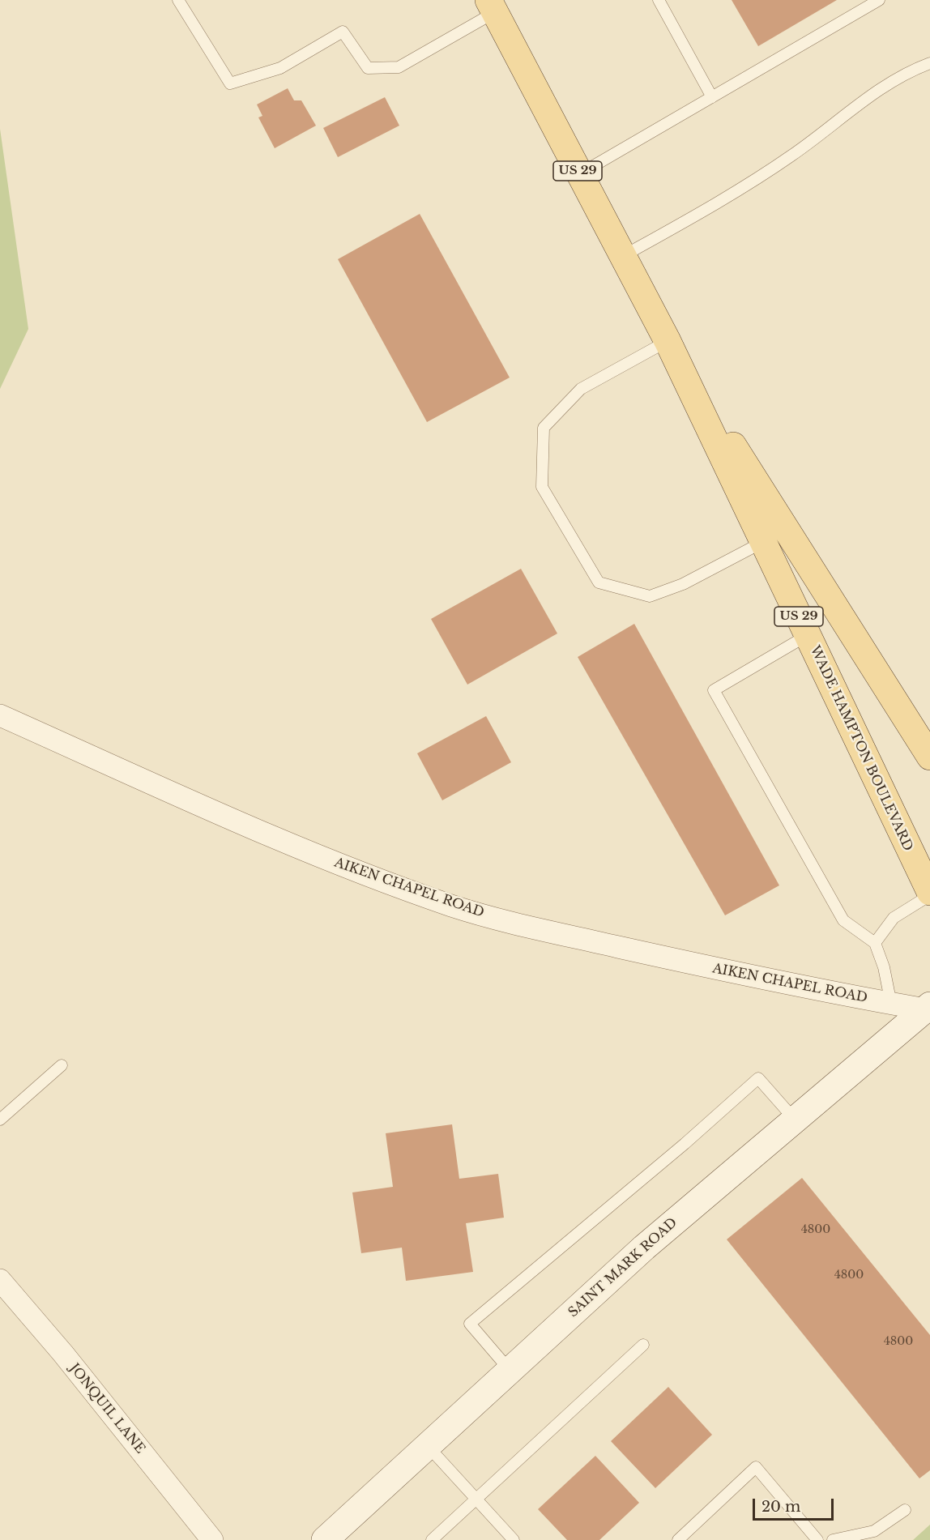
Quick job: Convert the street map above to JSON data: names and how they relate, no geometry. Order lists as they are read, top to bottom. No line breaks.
{"streets":{"main road":["US 29","WADE HAMPTON BOULEVARD"],"street":["AIKEN CHAPEL ROAD","SAINT MARK ROAD","JONQUIL LANE"]},"crossings":[["AIKEN CHAPEL ROAD","SAINT MARK ROAD"]],"house_numbers":["4800","4800","4800"],"scale_bar":"20 m"}
